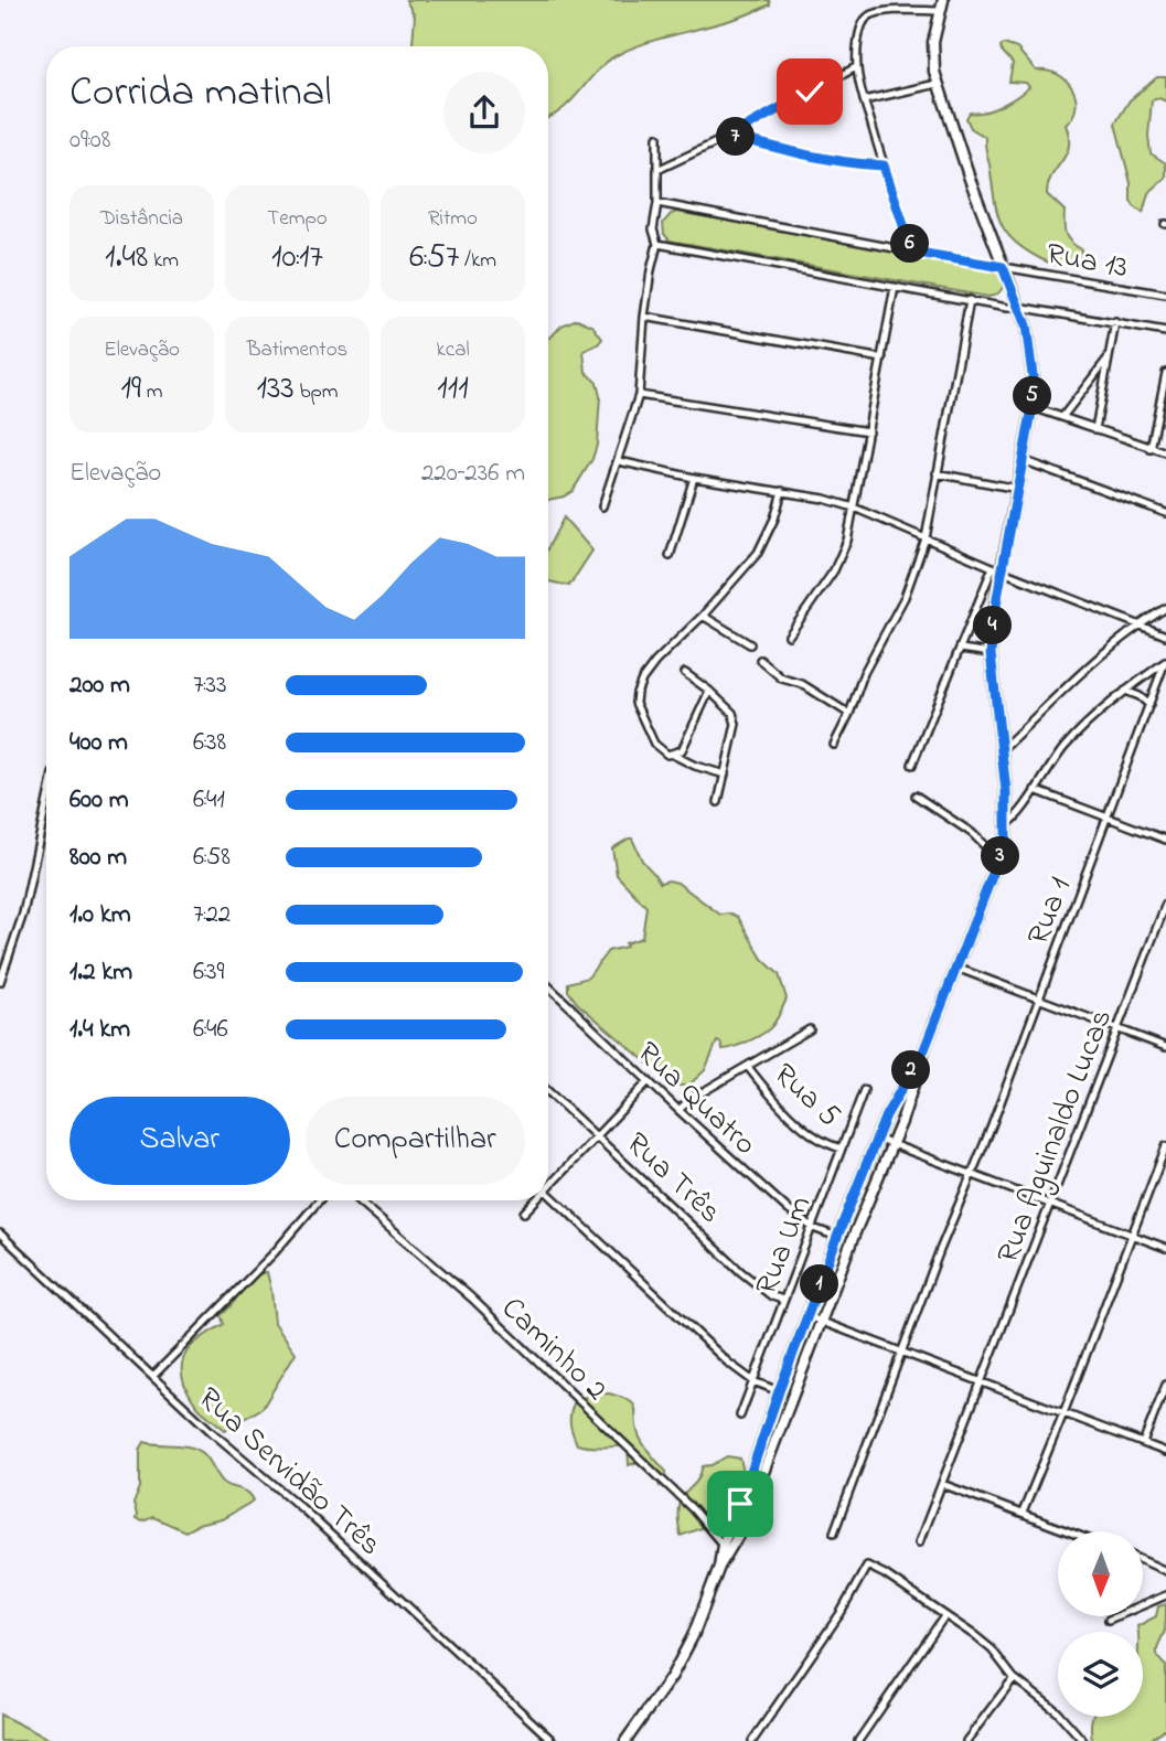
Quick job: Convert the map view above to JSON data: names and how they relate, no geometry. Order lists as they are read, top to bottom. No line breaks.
{"streets":{"street":["Rua 13","Rua 1","Rua 5","Rua Quatro","Rua Aguinaldo Lucas","Rua Três","Rua Um","Caminho 2","Rua Servidão Três"]},"crossings":[["Rua 5","Rua Um"],["Rua Quatro","Rua Um"],["Rua Três","Rua Um"]],"north":"bottom","page":{"heading":["Corrida matinal","09:08"],"pins":["7","6","5","4","3","2","1"],"stats":[["Distância","1.48 km"],["Tempo","10:17"],["Ritmo","6:57 /km"],["Elevação","19 m"],["Batimentos","133 bpm"],["kcal","111"]],"chart":["Elevação","220–236 m"],"list":[{"name":"200 m","note":"7:33"},{"name":"400 m","note":"6:38"},{"name":"600 m","note":"6:41"},{"name":"800 m","note":"6:58"},{"name":"1.0 km","note":"7:22"},{"name":"1.2 km","note":"6:39"},{"name":"1.4 km","note":"6:46"}],"buttons":["Salvar","Compartilhar"]}}
